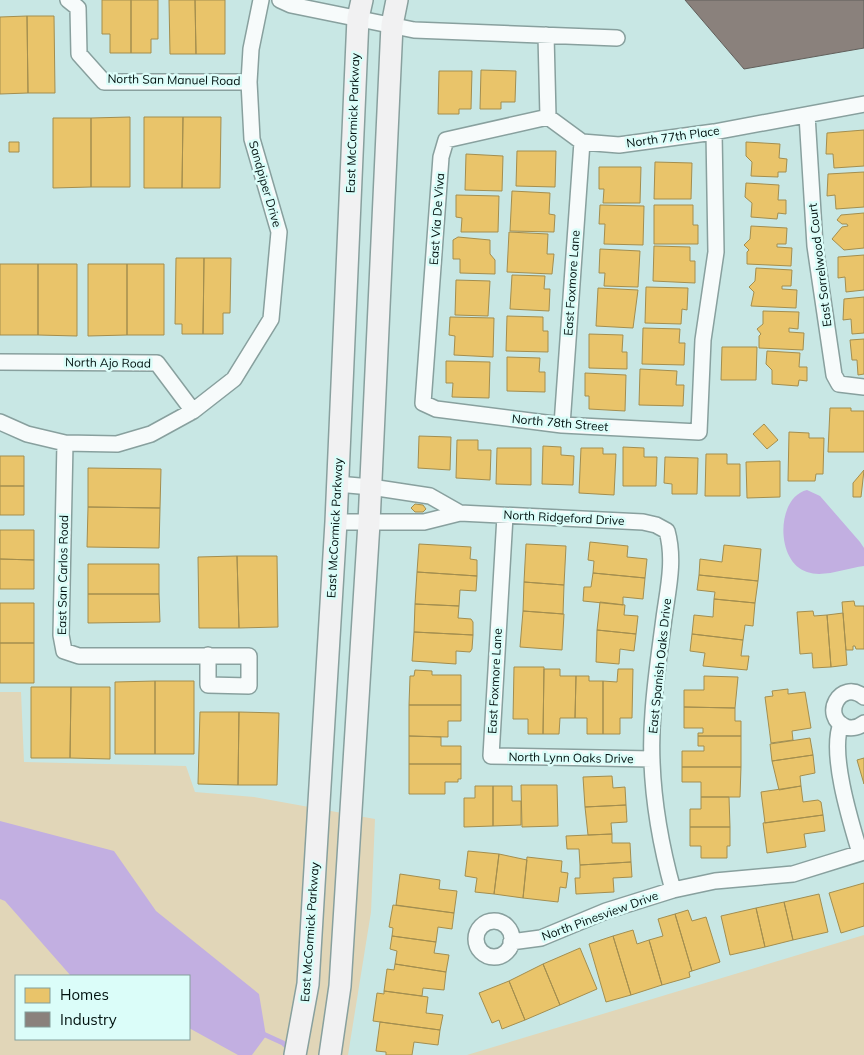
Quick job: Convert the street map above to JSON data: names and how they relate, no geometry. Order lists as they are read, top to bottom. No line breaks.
{"streets":{"main road":["East McCormick Parkway"],"street":["North San Manuel Road","North 77th Place","Sandpiper Drive","East Via De Viva","East Sorrelwood Court","East Foxmore Lane","North Ajo Road","North 78th Street","North Ridgeford Drive","East San Carlos Road","East Spanish Oaks Drive","North Lynn Oaks Drive","North Pinesview Drive"]},"crossings":[["North San Manuel Road","Sandpiper Drive"],["East McCormick Parkway","North Ridgeford Drive"],["North 77th Place","East Sorrelwood Court"],["North 77th Place","East Foxmore Lane"],["North 77th Place","North 78th Street"],["Sandpiper Drive","North Ajo Road"],["Sandpiper Drive","East San Carlos Road"],["East Via De Viva","North 78th Street"],["East Foxmore Lane","North 78th Street"],["East Foxmore Lane","North Ridgeford Drive"],["East Foxmore Lane","North Lynn Oaks Drive"],["North Ridgeford Drive","East Spanish Oaks Drive"],["East Spanish Oaks Drive","North Lynn Oaks Drive"],["East Spanish Oaks Drive","North Pinesview Drive"]],"legend":["Homes","Industry"]}
